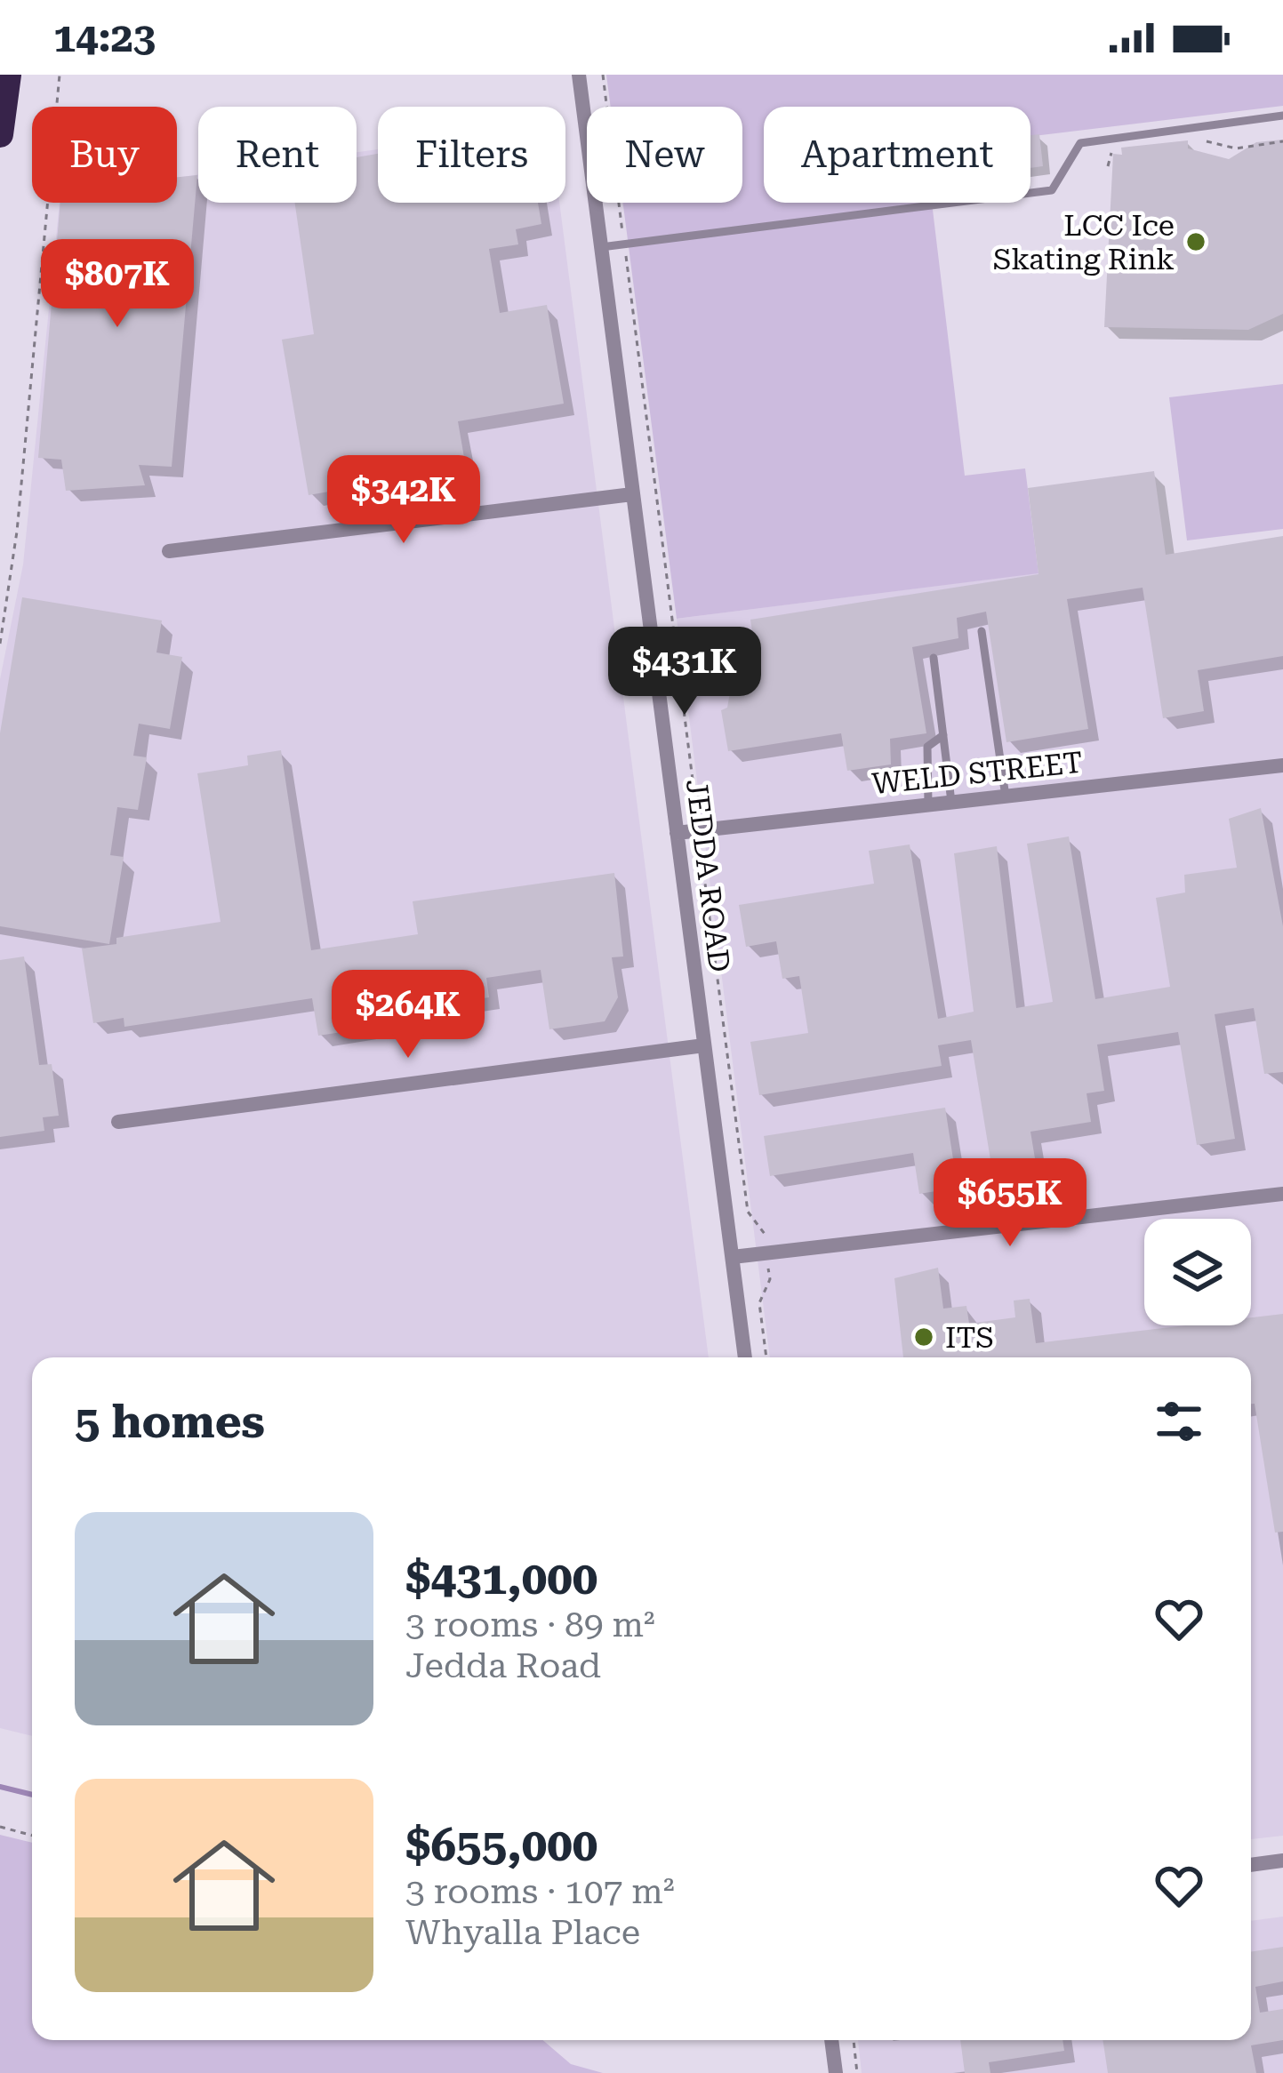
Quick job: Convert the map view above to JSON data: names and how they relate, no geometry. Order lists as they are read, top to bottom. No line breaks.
{"streets":{"street":["WELD STREET","JEDDA ROAD"]},"crossings":[["WELD STREET","JEDDA ROAD"]],"places":["LCC Ice Skating Rink","ITS"],"page":{"status":"14:23","chip":["Buy","Rent","Filters","New","Apartment"],"price":["$807K","$342K","$431K","$264K","$655K"],"heading":"5 homes","list":[{"name":"$431,000","note":"3 rooms · 89 m² · Jedda Road"},{"name":"$655,000","note":"3 rooms · 107 m² · Whyalla Place"}]}}
